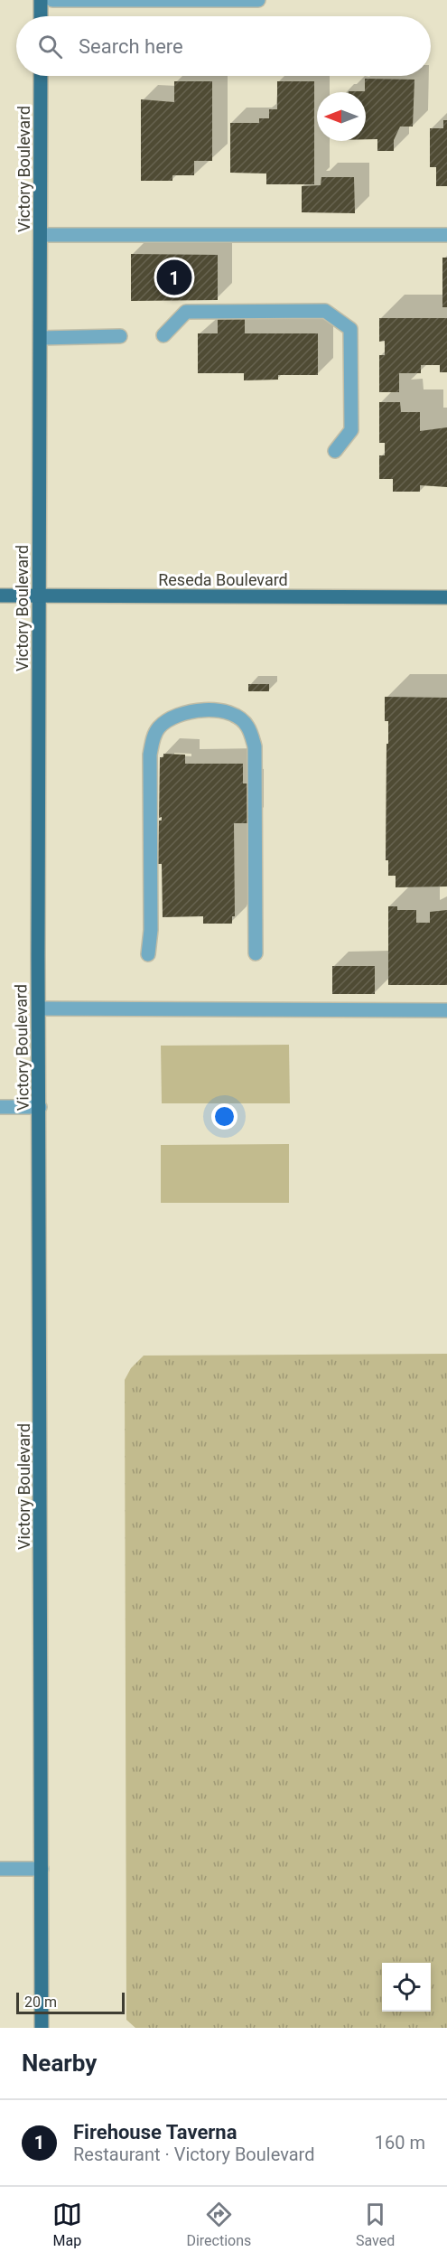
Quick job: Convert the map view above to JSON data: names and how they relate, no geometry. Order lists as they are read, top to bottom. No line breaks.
{"streets":{"main road":["Victory Boulevard","Reseda Boulevard"]},"crossings":[["Victory Boulevard","Reseda Boulevard"]],"scale_bar":"20 m","north":"left","page":{"search":"Search here","pins":"1","scale":"20 m","heading":"Nearby","list":[{"mark":"1","name":"Firehouse Taverna","note":"Restaurant · Victory Boulevard","value":"160 m"}],"nav":["Map","Directions","Saved"]}}
